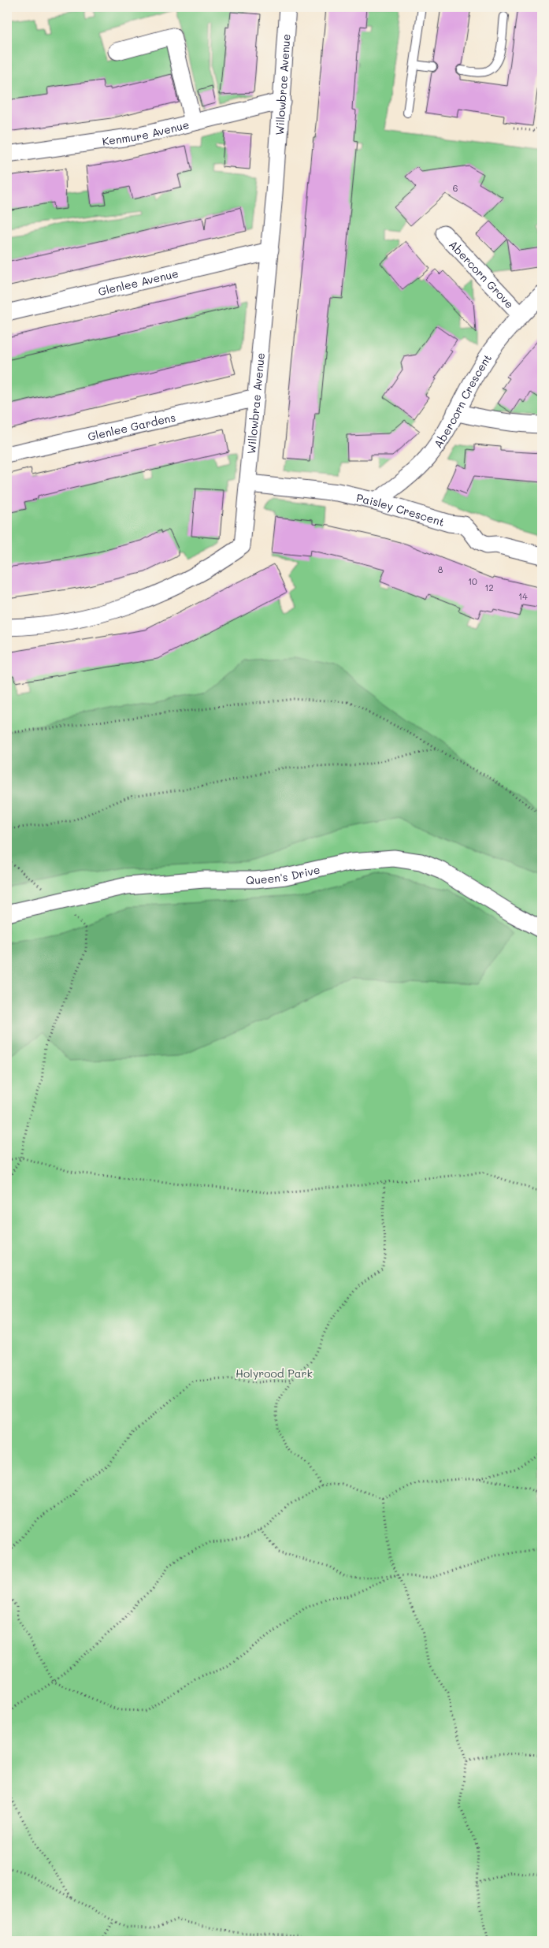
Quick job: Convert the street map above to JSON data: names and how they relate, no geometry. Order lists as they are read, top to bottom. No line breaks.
{"streets":{"street":["Willowbrae Avenue","Kenmure Avenue","Abercorn Grove","Glenlee Avenue","Abercorn Crescent","Glenlee Gardens","Paisley Crescent","Queen's Drive"]},"crossings":[["Willowbrae Avenue","Kenmure Avenue"],["Willowbrae Avenue","Glenlee Avenue"],["Willowbrae Avenue","Glenlee Gardens"],["Willowbrae Avenue","Paisley Crescent"],["Abercorn Grove","Abercorn Crescent"],["Abercorn Crescent","Paisley Crescent"]],"parks":["Holyrood Park"],"house_numbers":["6","8","10","12","14"]}
